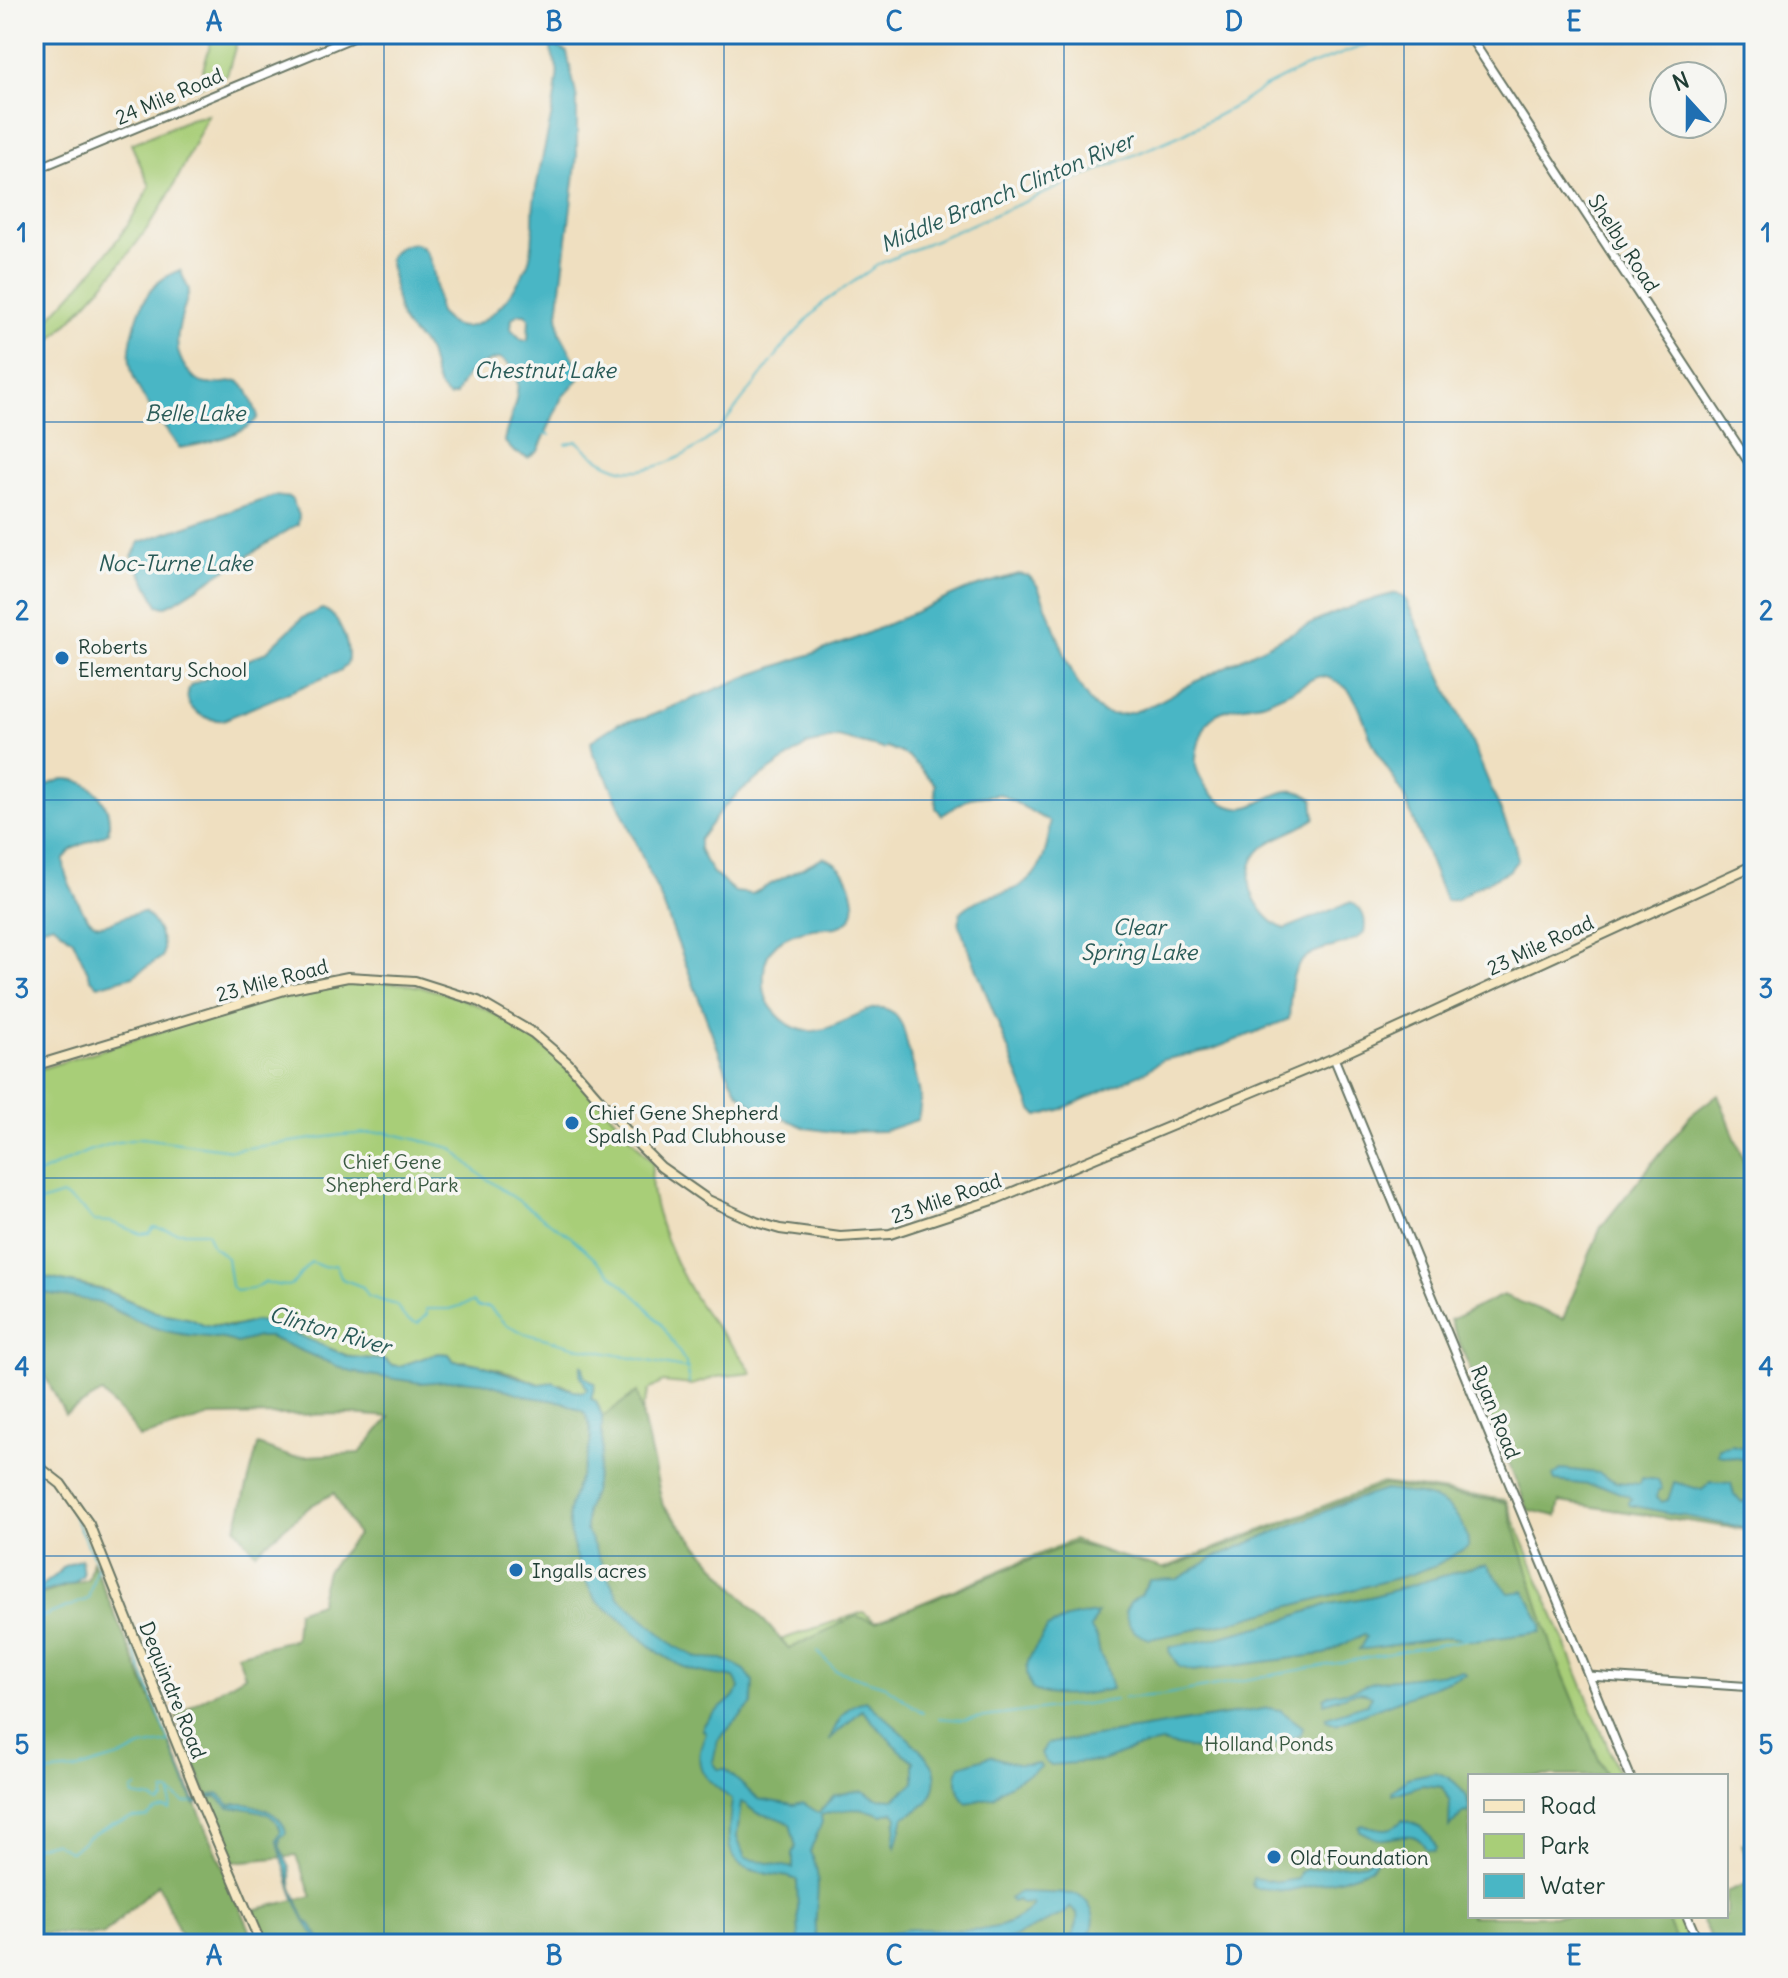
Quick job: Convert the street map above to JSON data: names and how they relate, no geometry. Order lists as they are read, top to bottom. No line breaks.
{"streets":{"main road":["23 Mile Road","Dequindre Road"],"street":["24 Mile Road","Shelby Road","Ryan Road"]},"crossings":[["23 Mile Road","Ryan Road"]],"water":["Middle Branch Clinton River","Chestnut Lake","Belle Lake","Noc-Turne Lake","Clear Spring Lake","Clinton River"],"parks":["Chief Gene Shepherd Park","Holland Ponds"],"places":["Roberts Elementary School","Chief Gene Shepherd Spalsh Pad Clubhouse","Ingalls acres","Old Foundation"],"legend":["Road","Park","Water"],"north":"top","grid":{"columns":["A","B","C","D","E"],"rows":["1","2","3","4","5"]}}
